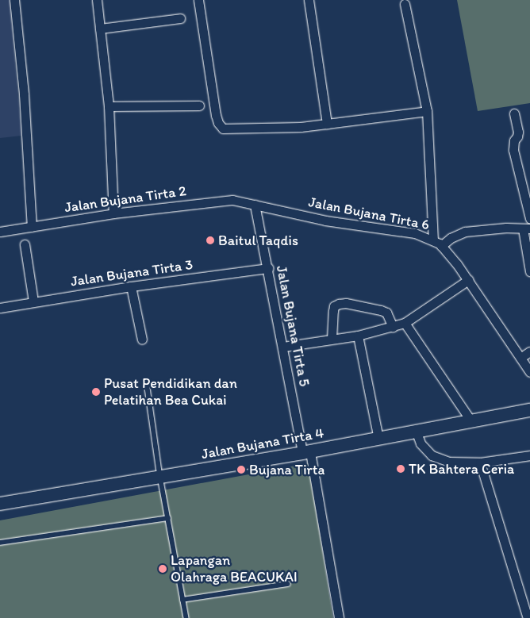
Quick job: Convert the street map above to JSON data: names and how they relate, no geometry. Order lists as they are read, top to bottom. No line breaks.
{"streets":{"street":["Jalan Bujana Tirta 2","Jalan Bujana Tirta 6","Jalan Bujana Tirta 3","Jalan Bujana Tirta 5","Jalan Bujana Tirta 4"]},"crossings":[["Jalan Bujana Tirta 2","Jalan Bujana Tirta 6"],["Jalan Bujana Tirta 2","Jalan Bujana Tirta 5"],["Jalan Bujana Tirta 6","Jalan Bujana Tirta 5"],["Jalan Bujana Tirta 3","Jalan Bujana Tirta 5"],["Jalan Bujana Tirta 5","Jalan Bujana Tirta 4"]],"places":["Baitul Taqdis","Pusat Pendidikan dan Pelatihan Bea Cukai","TK Bahtera Ceria","Bujana Tirta","Lapangan Olahraga BEACUKAI"]}
